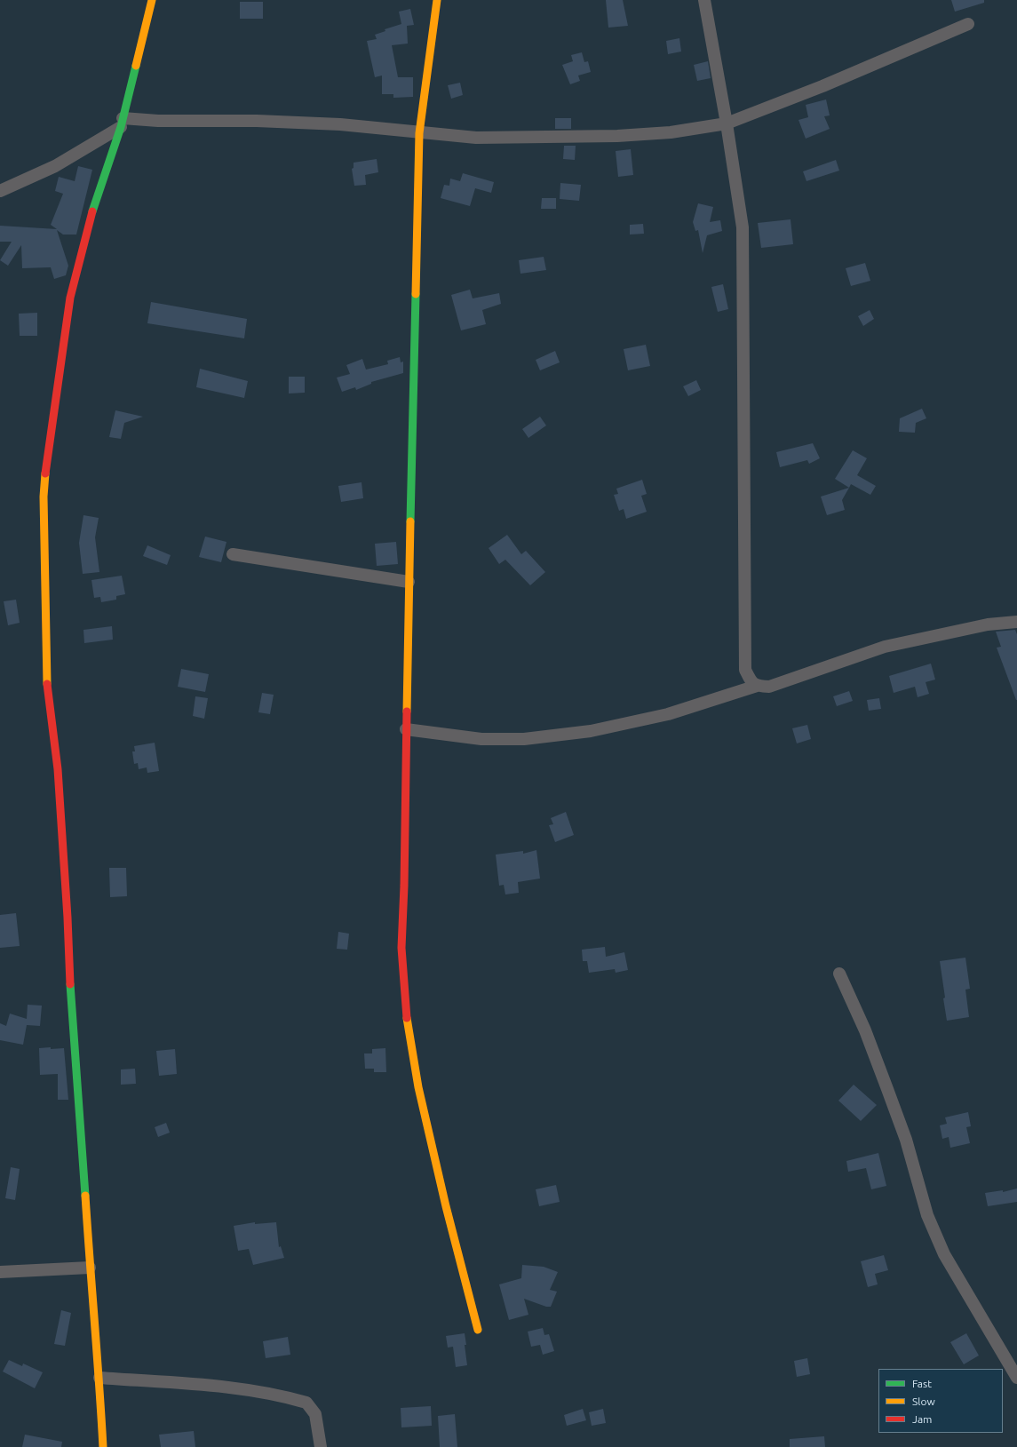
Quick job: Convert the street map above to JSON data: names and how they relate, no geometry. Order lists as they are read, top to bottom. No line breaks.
{"legend":["Fast","Slow","Jam"]}
